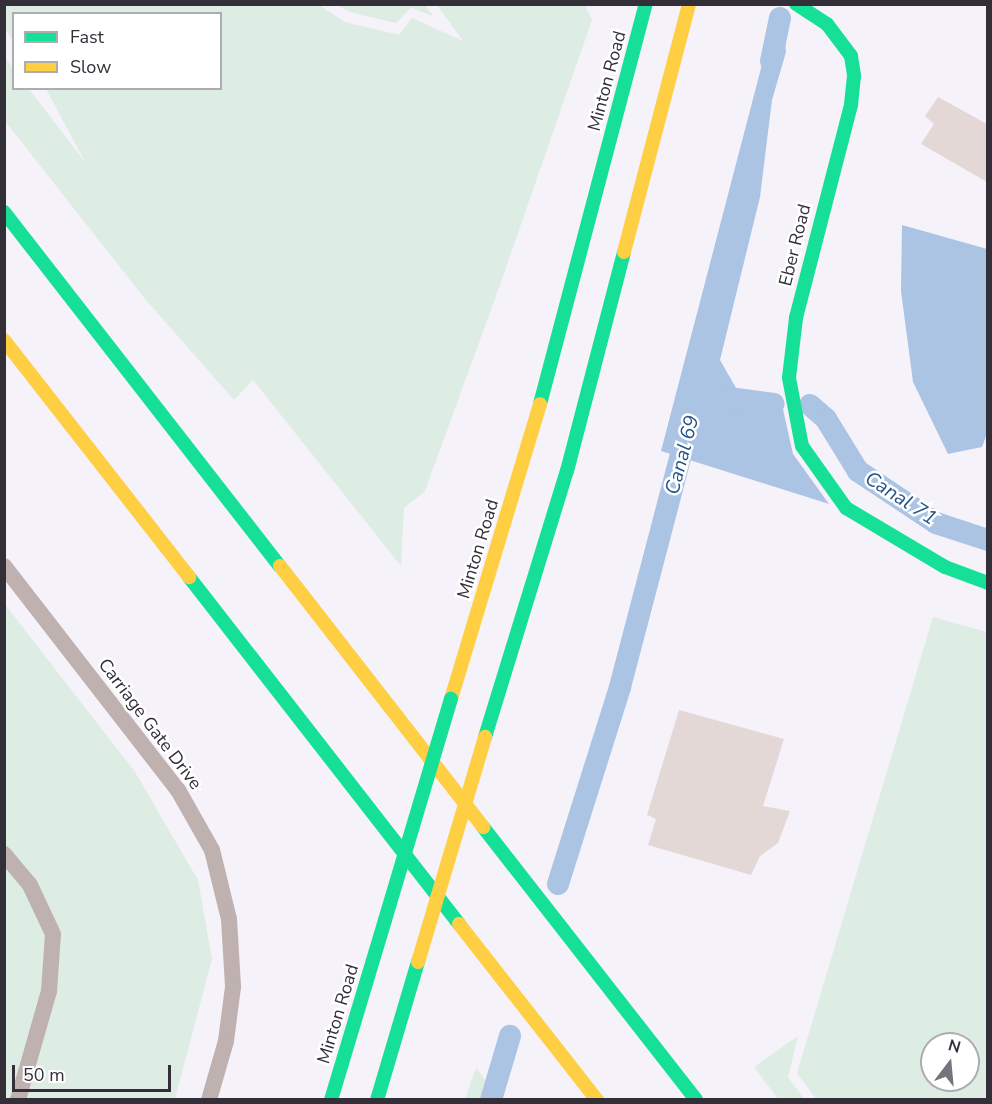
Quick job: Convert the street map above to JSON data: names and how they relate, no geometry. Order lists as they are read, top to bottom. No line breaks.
{"streets":{"main road":["Minton Road","Eber Road"],"street":["Carriage Gate Drive"]},"water":["Canal 69","Canal 71"],"legend":["Fast","Slow"],"scale_bar":"50 m","north":"top"}
